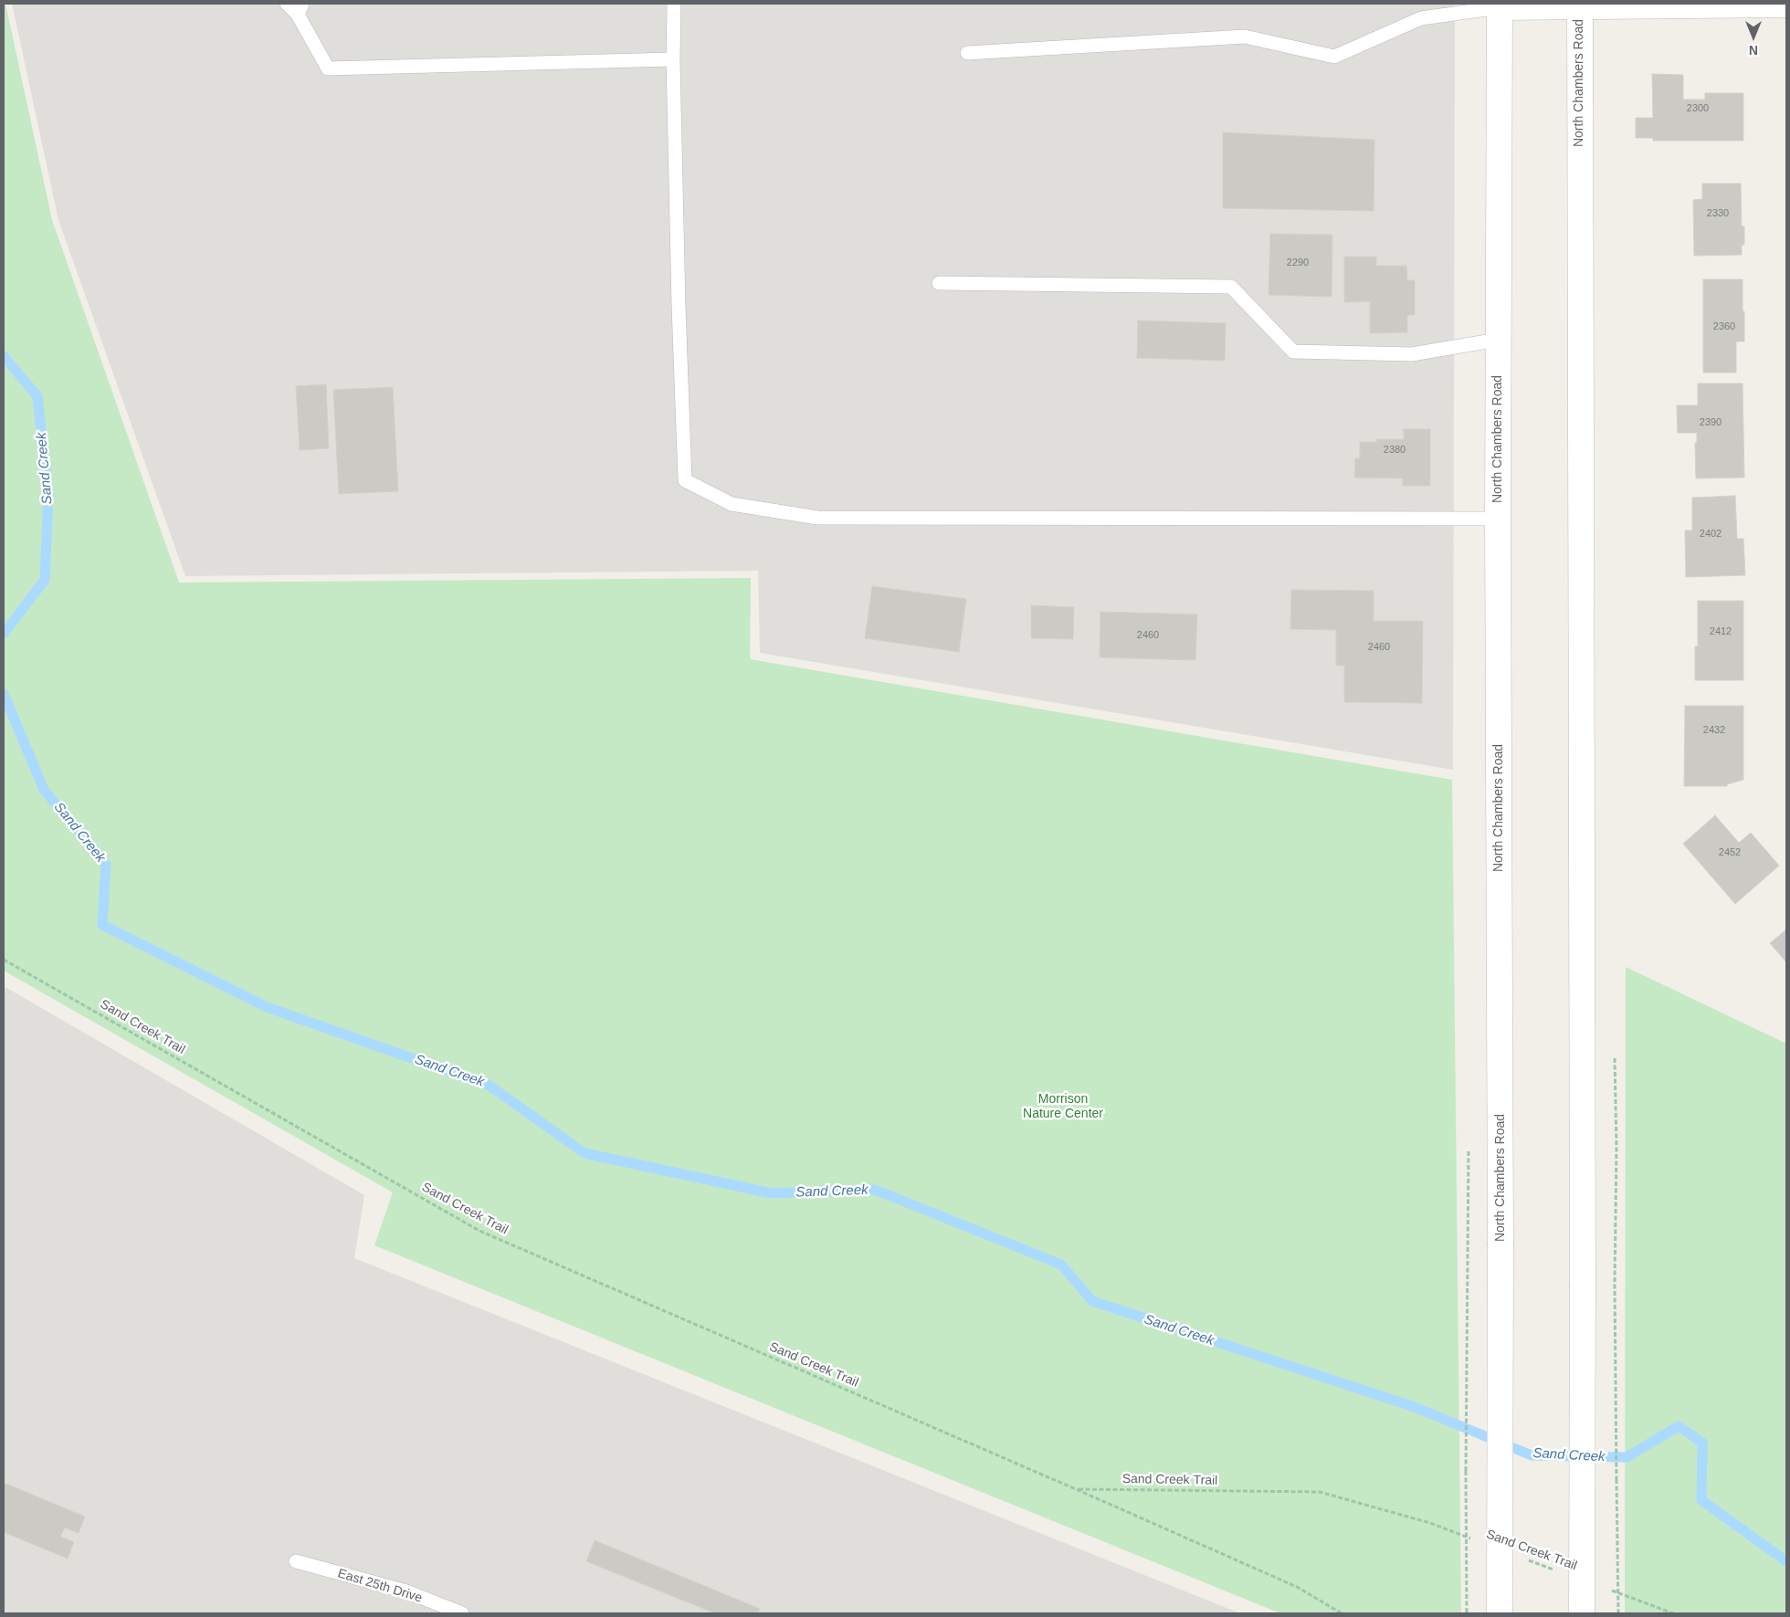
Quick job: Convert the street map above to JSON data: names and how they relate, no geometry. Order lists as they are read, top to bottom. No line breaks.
{"streets":{"main road":["North Chambers Road"],"lane":["East 25th Drive"],"path":["Sand Creek Trail"]},"water":["Sand Creek"],"parks":["Morrison Nature Center"],"house_numbers":["2300","2330","2290","2360","2390","2380","2402","2412","2460","2460","2432","2452"],"north":"bottom"}
